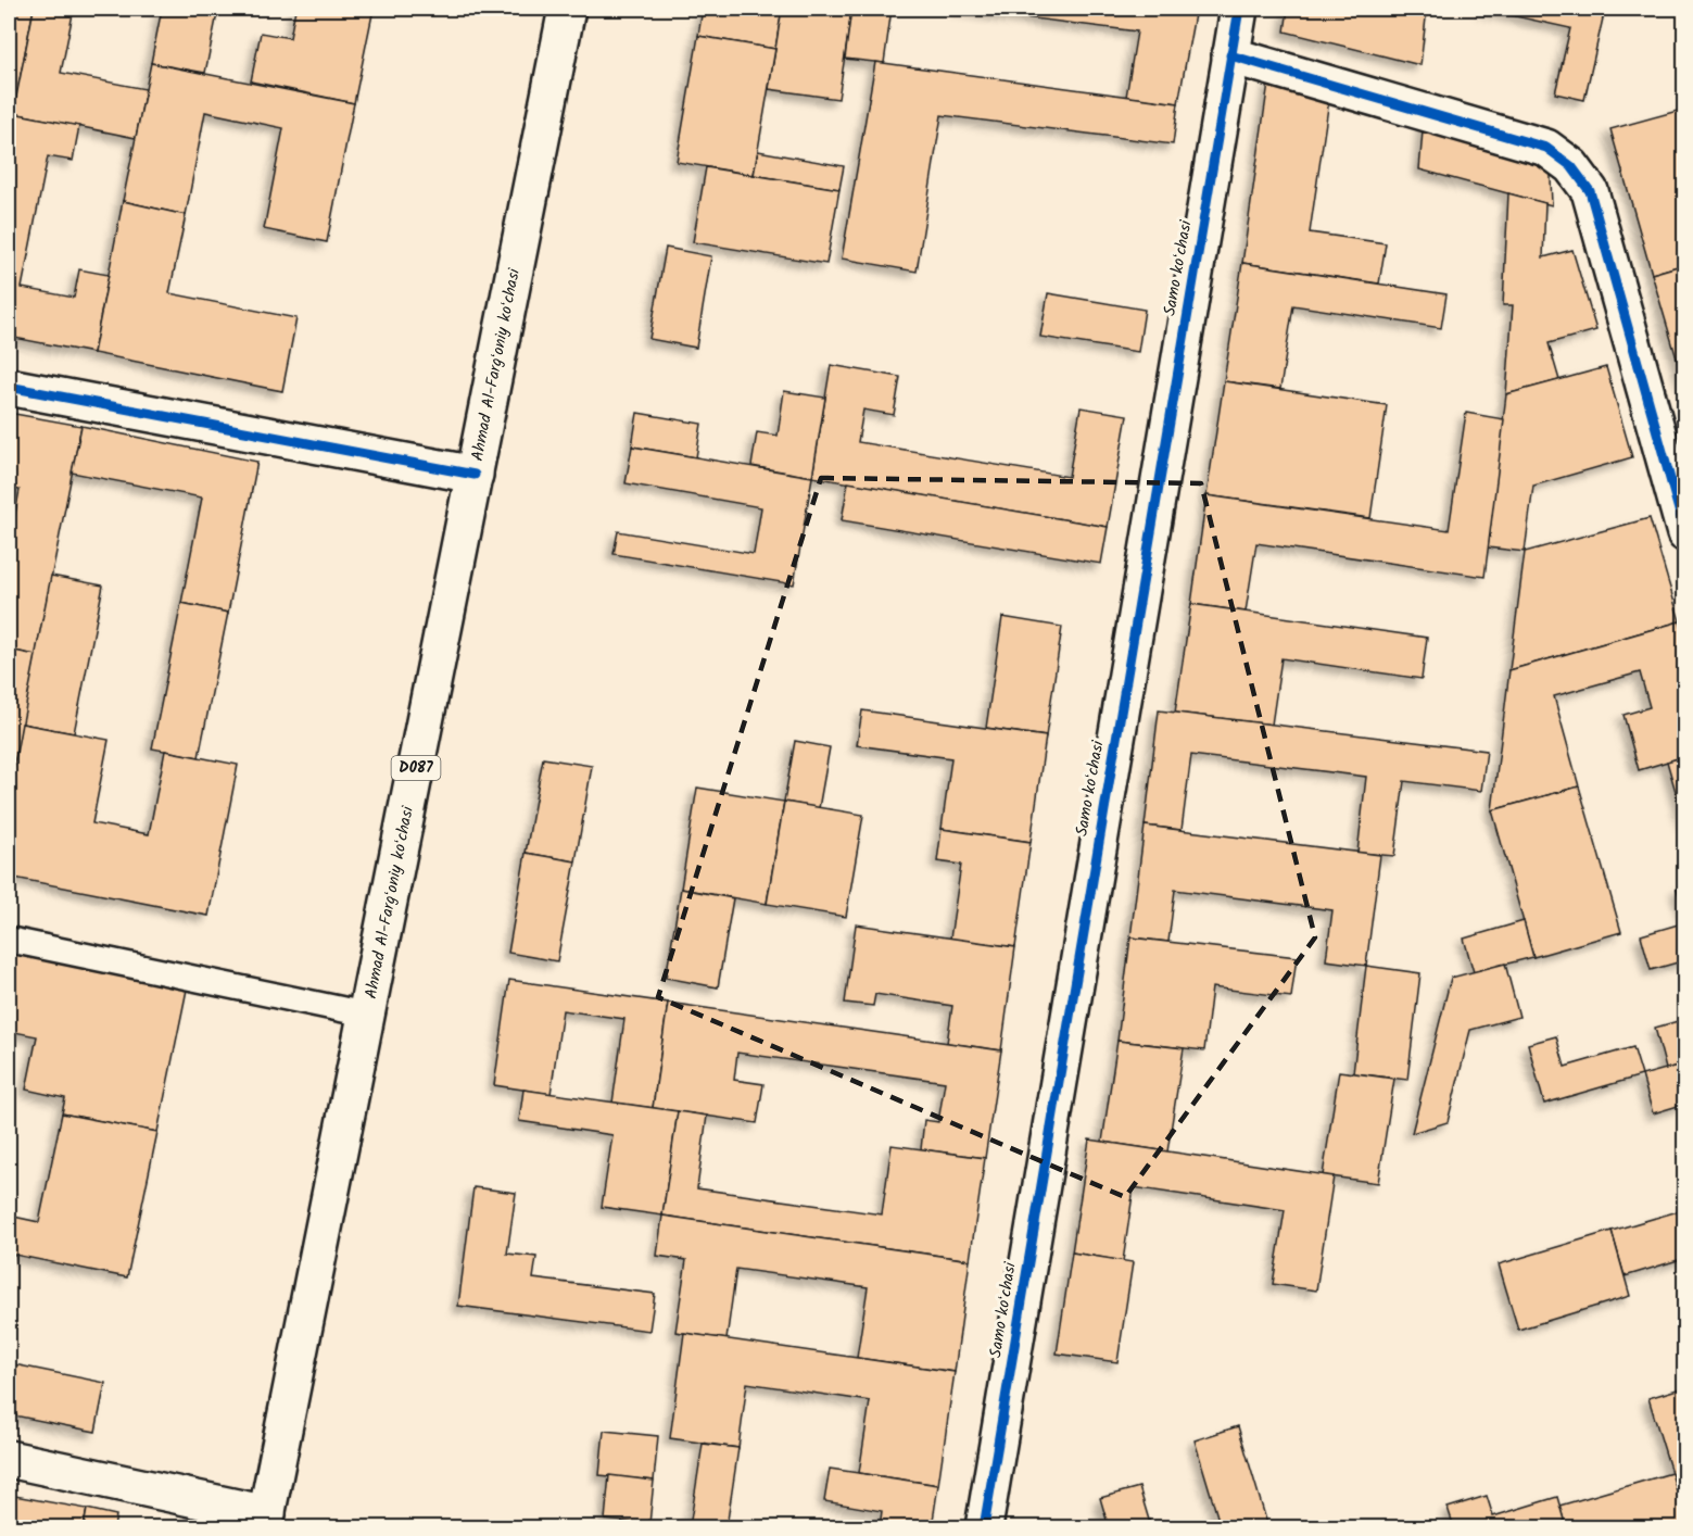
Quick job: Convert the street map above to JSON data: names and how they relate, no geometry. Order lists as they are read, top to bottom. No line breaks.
{"streets":{"street":["Samo koʻchasi","Ahmad Al-Fargʻoniy koʻchasi","D087"]}}
